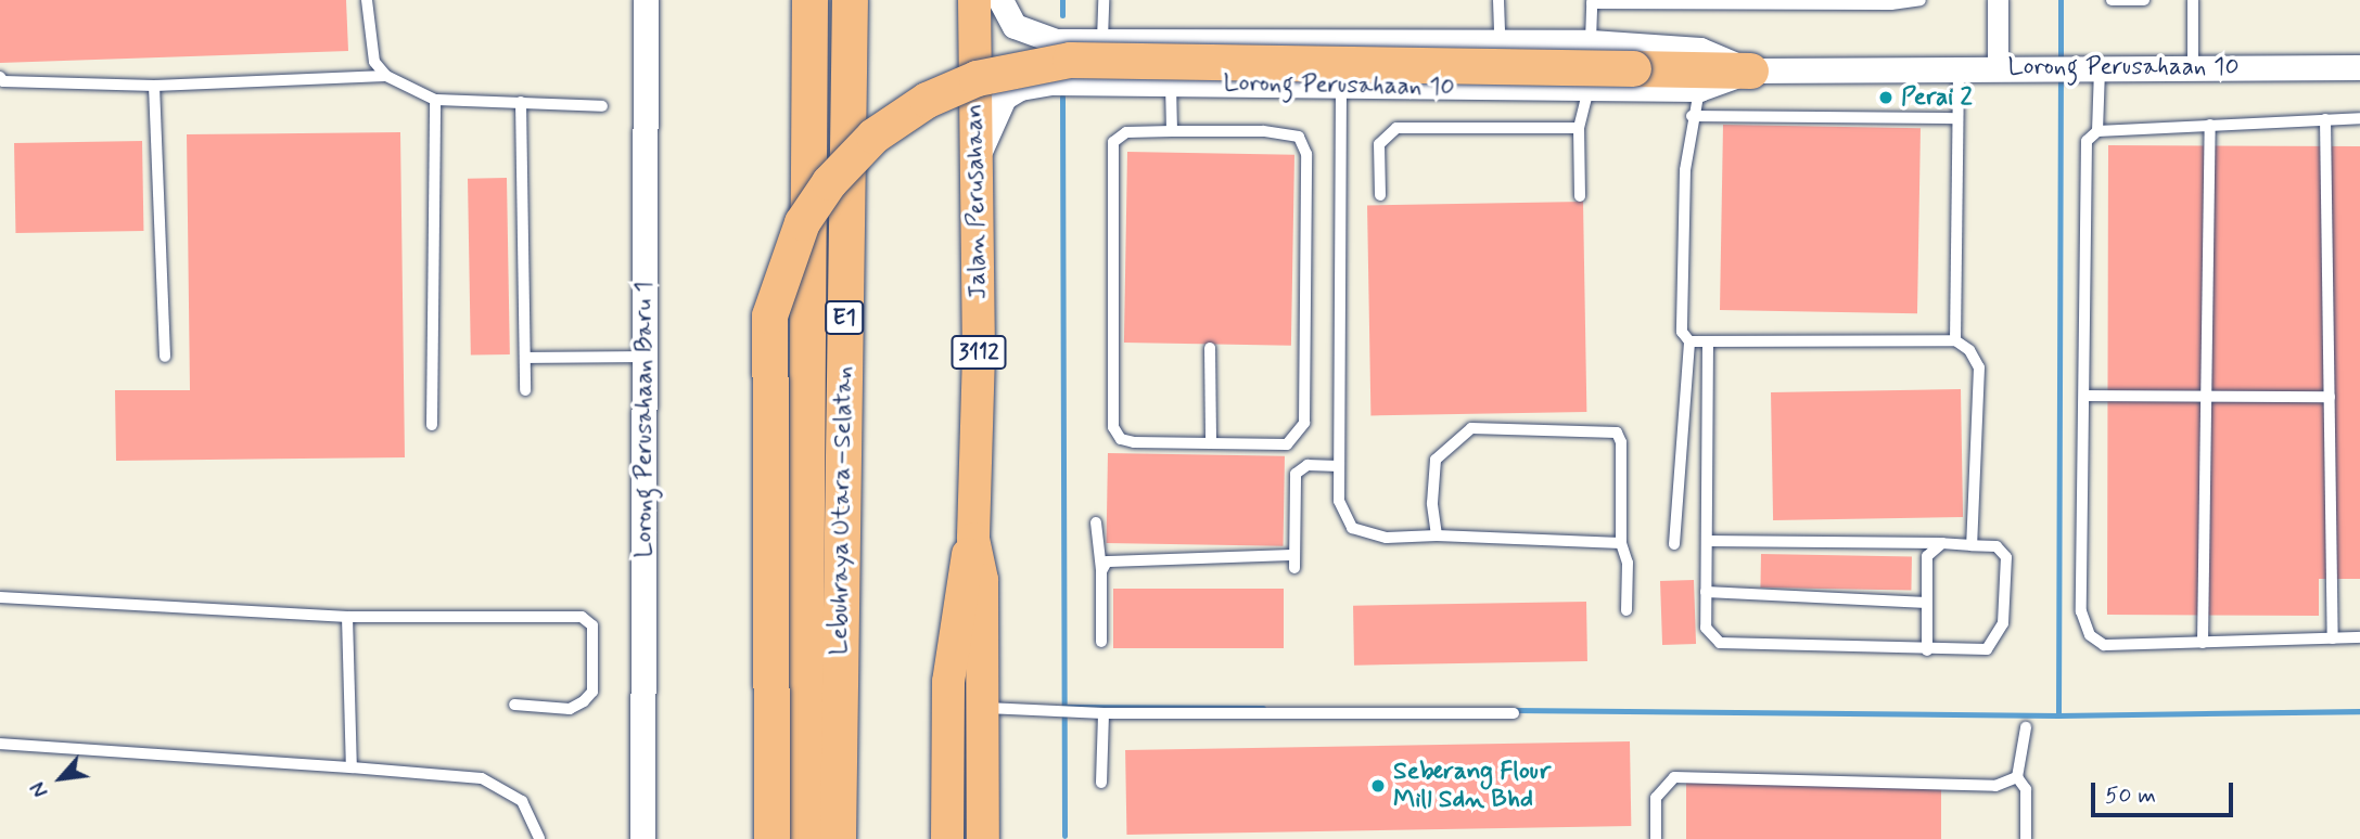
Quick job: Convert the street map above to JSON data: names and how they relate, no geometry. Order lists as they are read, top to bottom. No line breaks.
{"streets":{"highway":["E1","Lebuhraya Utara–Selatan"],"main road":["Jalan Perusahaan","3112"],"street":["Lorong Perusahaan 10","Lorong Perusahaan Baru 1"]},"crossings":[["Lorong Perusahaan 10","Jalan Perusahaan"]],"places":["Perai 2","Seberang Flour Mill Sdn Bhd"],"scale_bar":"50 m","north":"bottom left"}
